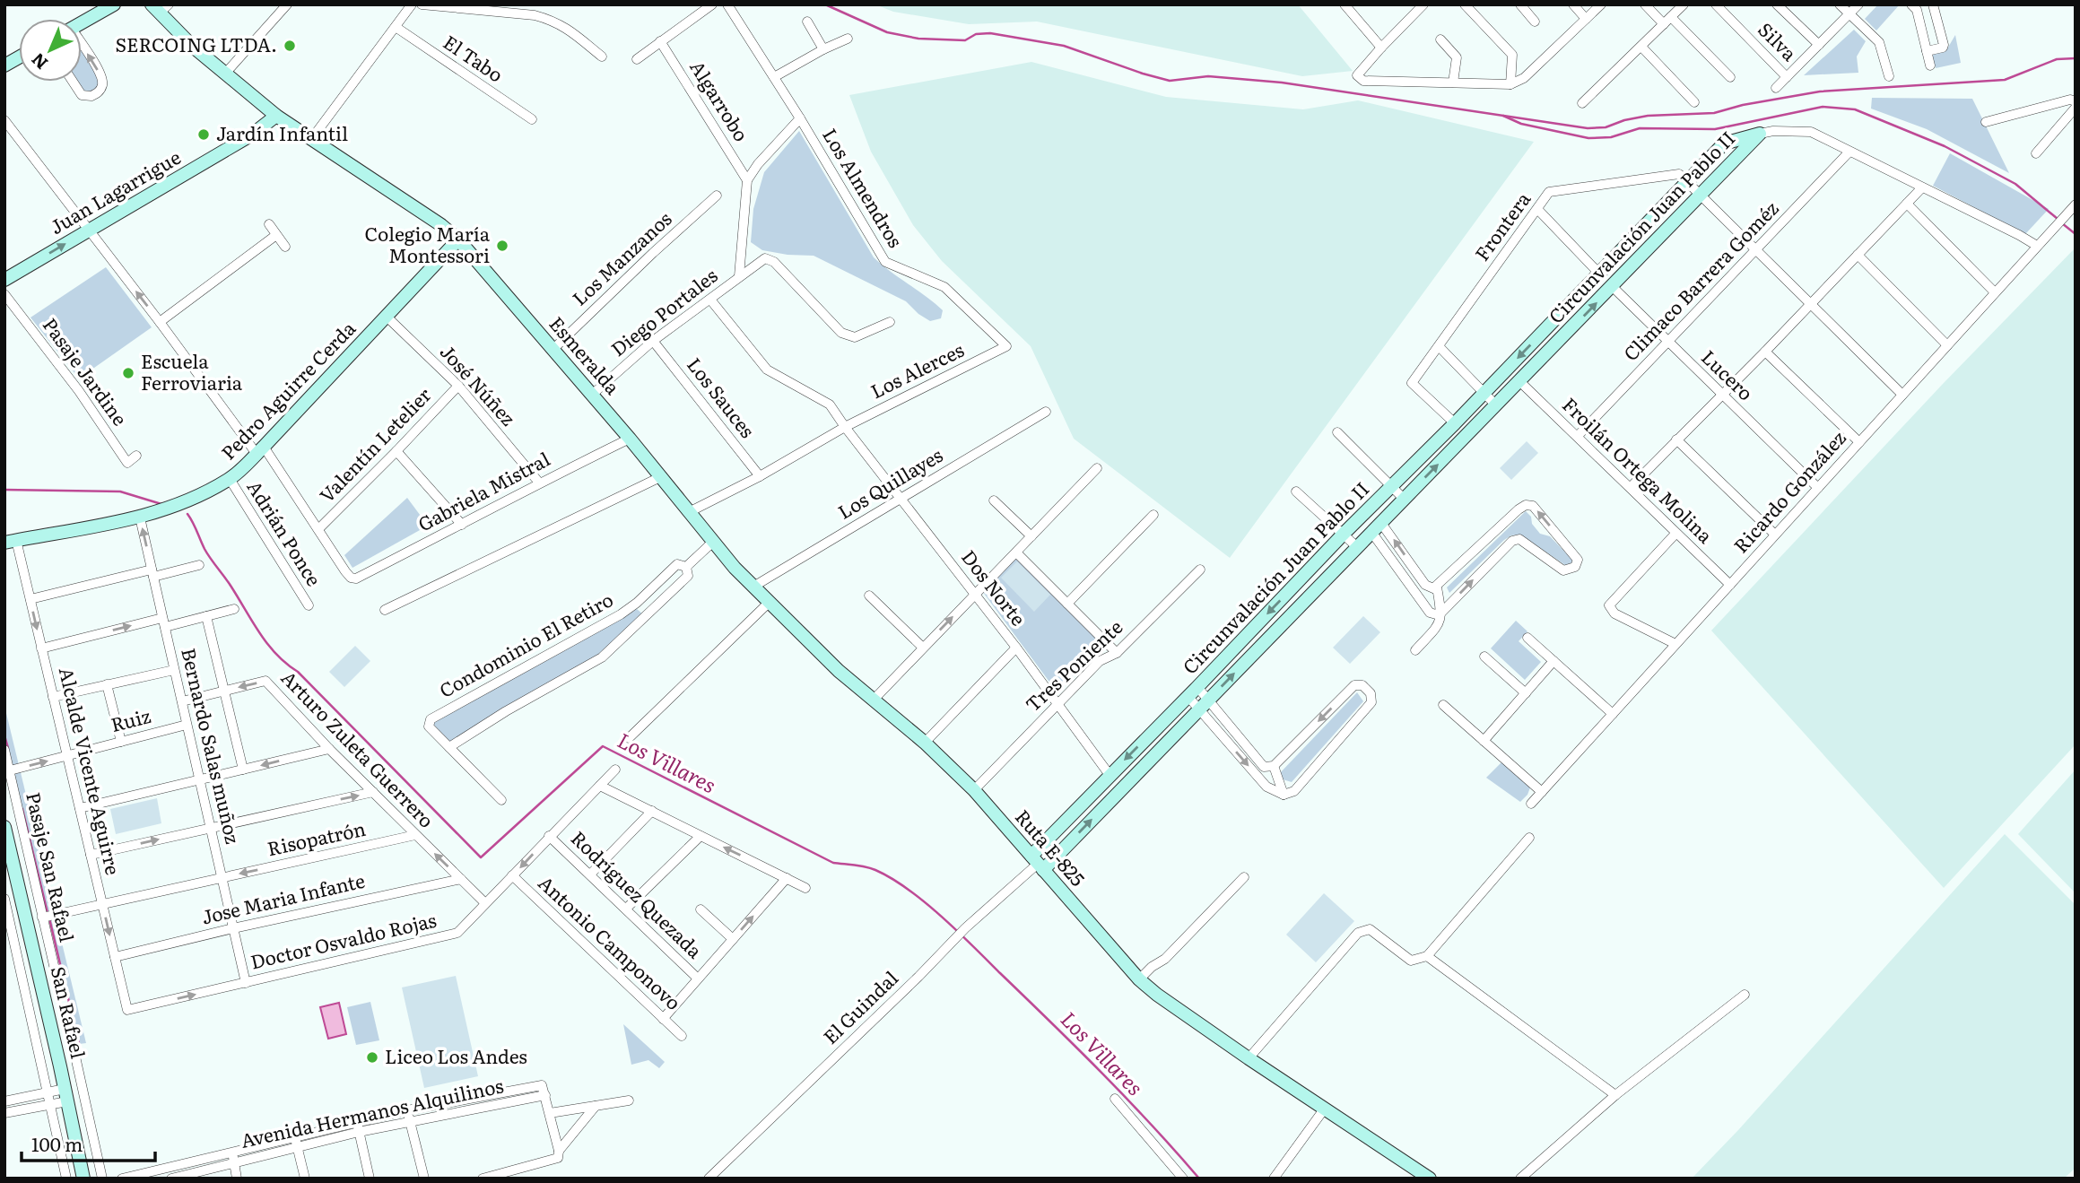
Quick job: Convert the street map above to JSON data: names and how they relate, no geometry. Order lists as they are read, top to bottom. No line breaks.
{"streets":{"street":["Silva","El Tabo","Algarrobo","Los Almendros","Juan Lagarrigue","Frontera","Circunvalación Juan Pablo II","Los Manzanos","Climaco Barrera Goméz","Diego Portales","Esmeralda","Los Alerces","Pasaje Jardine","Lucero","José Núñez","Pedro Aguirre Cerda","Los Sauces","Valentín Letelier","Froilán Ortega Molina","Los Quillayes","Gabriela Mistral","Ricardo González","Adrián Ponce","Dos Norte","Condominio El Retiro","Tres Poniente","Ruiz","Bernardo Salas muñoz","Arturo Zuleta Guerrero","Alcalde Vicente Aguirre","Risopatrón","Ruta E-825","Pasaje San Rafael","Rodríguez Quezada","Jose Maria Infante","Doctor Osvaldo Rojas","Antonio Camponovo","El Guindal","San Rafael","Avenida Hermanos Alquilinos"]},"crossings":[["Algarrobo","Diego Portales"],["Los Almendros","Los Alerces"],["Juan Lagarrigue","Esmeralda"],["Frontera","Circunvalación Juan Pablo II"],["Circunvalación Juan Pablo II","Lucero"],["Circunvalación Juan Pablo II","Froilán Ortega Molina"],["Circunvalación Juan Pablo II","Dos Norte"],["Circunvalación Juan Pablo II","Ruta E-825"],["Circunvalación Juan Pablo II","El Guindal"],["Los Manzanos","Esmeralda"],["Climaco Barrera Goméz","Lucero"],["Climaco Barrera Goméz","Froilán Ortega Molina"],["Diego Portales","Esmeralda"],["Diego Portales","Los Sauces"],["Esmeralda","Los Alerces"],["Esmeralda","Pedro Aguirre Cerda"],["Esmeralda","Los Quillayes"],["Esmeralda","Gabriela Mistral"],["Esmeralda","Condominio El Retiro"],["Esmeralda","Ruta E-825"],["Los Alerces","Los Sauces"],["Los Alerces","Dos Norte"],["Lucero","Ricardo González"],["José Núñez","Pedro Aguirre Cerda"],["José Núñez","Valentín Letelier"],["José Núñez","Gabriela Mistral"],["Pedro Aguirre Cerda","Adrián Ponce"],["Pedro Aguirre Cerda","Bernardo Salas muñoz"],["Pedro Aguirre Cerda","Alcalde Vicente Aguirre"],["Valentín Letelier","Gabriela Mistral"],["Froilán Ortega Molina","Ricardo González"],["Los Quillayes","Dos Norte"],["Dos Norte","Tres Poniente"],["Tres Poniente","Ruta E-825"],["Ruiz","Bernardo Salas muñoz"],["Ruiz","Alcalde Vicente Aguirre"],["Ruiz","Pasaje San Rafael"],["Bernardo Salas muñoz","Arturo Zuleta Guerrero"],["Bernardo Salas muñoz","Risopatrón"],["Bernardo Salas muñoz","Jose Maria Infante"],["Bernardo Salas muñoz","Doctor Osvaldo Rojas"],["Arturo Zuleta Guerrero","Risopatrón"],["Arturo Zuleta Guerrero","Jose Maria Infante"],["Arturo Zuleta Guerrero","Doctor Osvaldo Rojas"],["Alcalde Vicente Aguirre","Risopatrón"],["Alcalde Vicente Aguirre","Jose Maria Infante"],["Alcalde Vicente Aguirre","Doctor Osvaldo Rojas"],["Risopatrón","Pasaje San Rafael"],["Ruta E-825","El Guindal"],["Rodríguez Quezada","Doctor Osvaldo Rojas"],["Doctor Osvaldo Rojas","Antonio Camponovo"]],"one_way":["Arturo Zuleta Guerrero"],"water":["Los Villares"],"places":["SERCOING LTDA.","Jardín Infantil","Colegio María Montessori","Escuela Ferroviaria","Liceo Los Andes"],"scale_bar":"100 m","north":"bottom left"}
